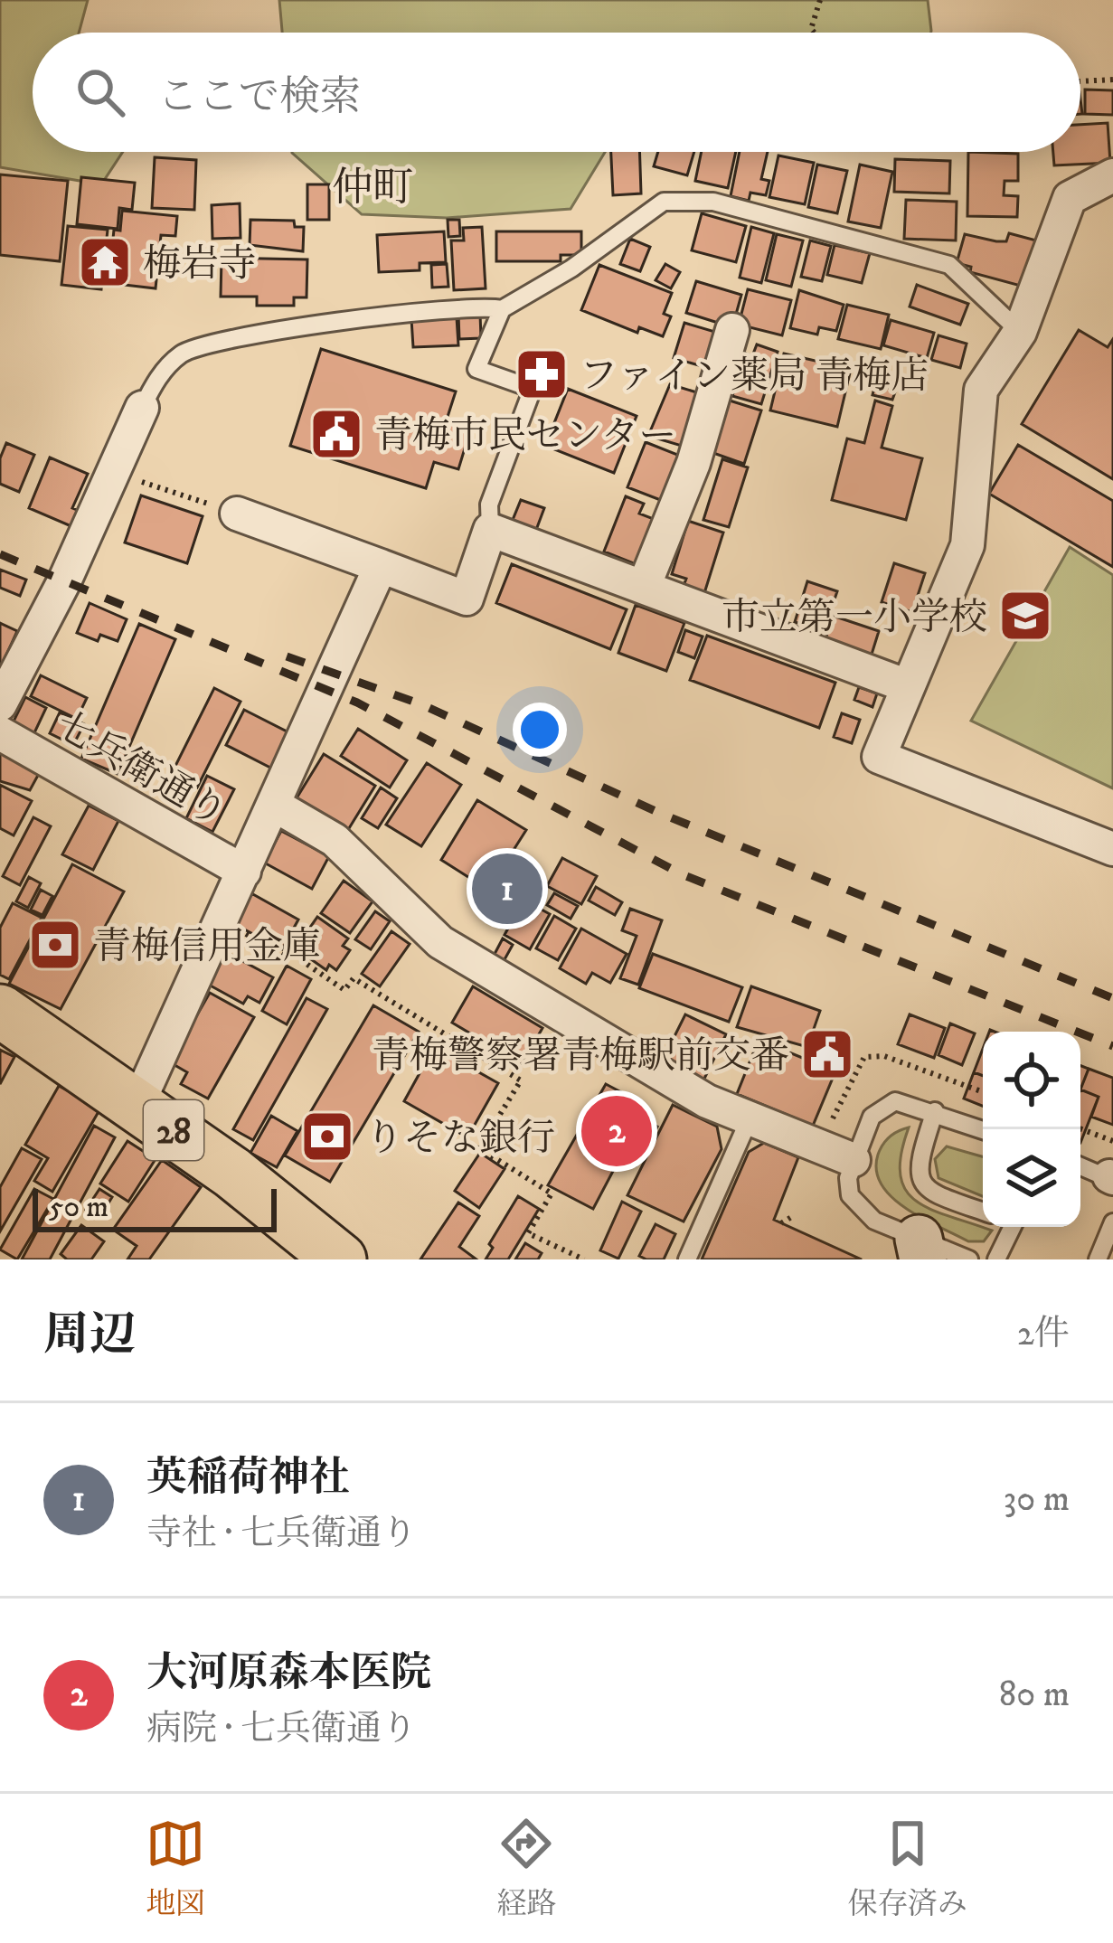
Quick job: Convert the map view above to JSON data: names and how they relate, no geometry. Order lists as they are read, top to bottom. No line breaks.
{"streets":{"main road":["28"],"street":["七兵衛通り"]},"districts":["仲町"],"places":{"temple":["梅岩寺"],"pharmacy":["ファイン薬局 青梅店"],"public building":["青梅市民センター","青梅警察署青梅駅前交番"],"school or university":["市立第一小学校"],"bank":["青梅信用金庫","りそな銀行"]},"scale_bar":"50 m","page":{"search":"ここで検索","pins":["1","2"],"scale":"50 m","heading":["周辺","2件"],"list":[{"mark":"1","name":"英稲荷神社","note":"寺社 · 七兵衛通り","value":"30 m"},{"mark":"2","name":"大河原森本医院","note":"病院 · 七兵衛通り","value":"80 m"}],"nav":["地図","経路","保存済み"]}}
